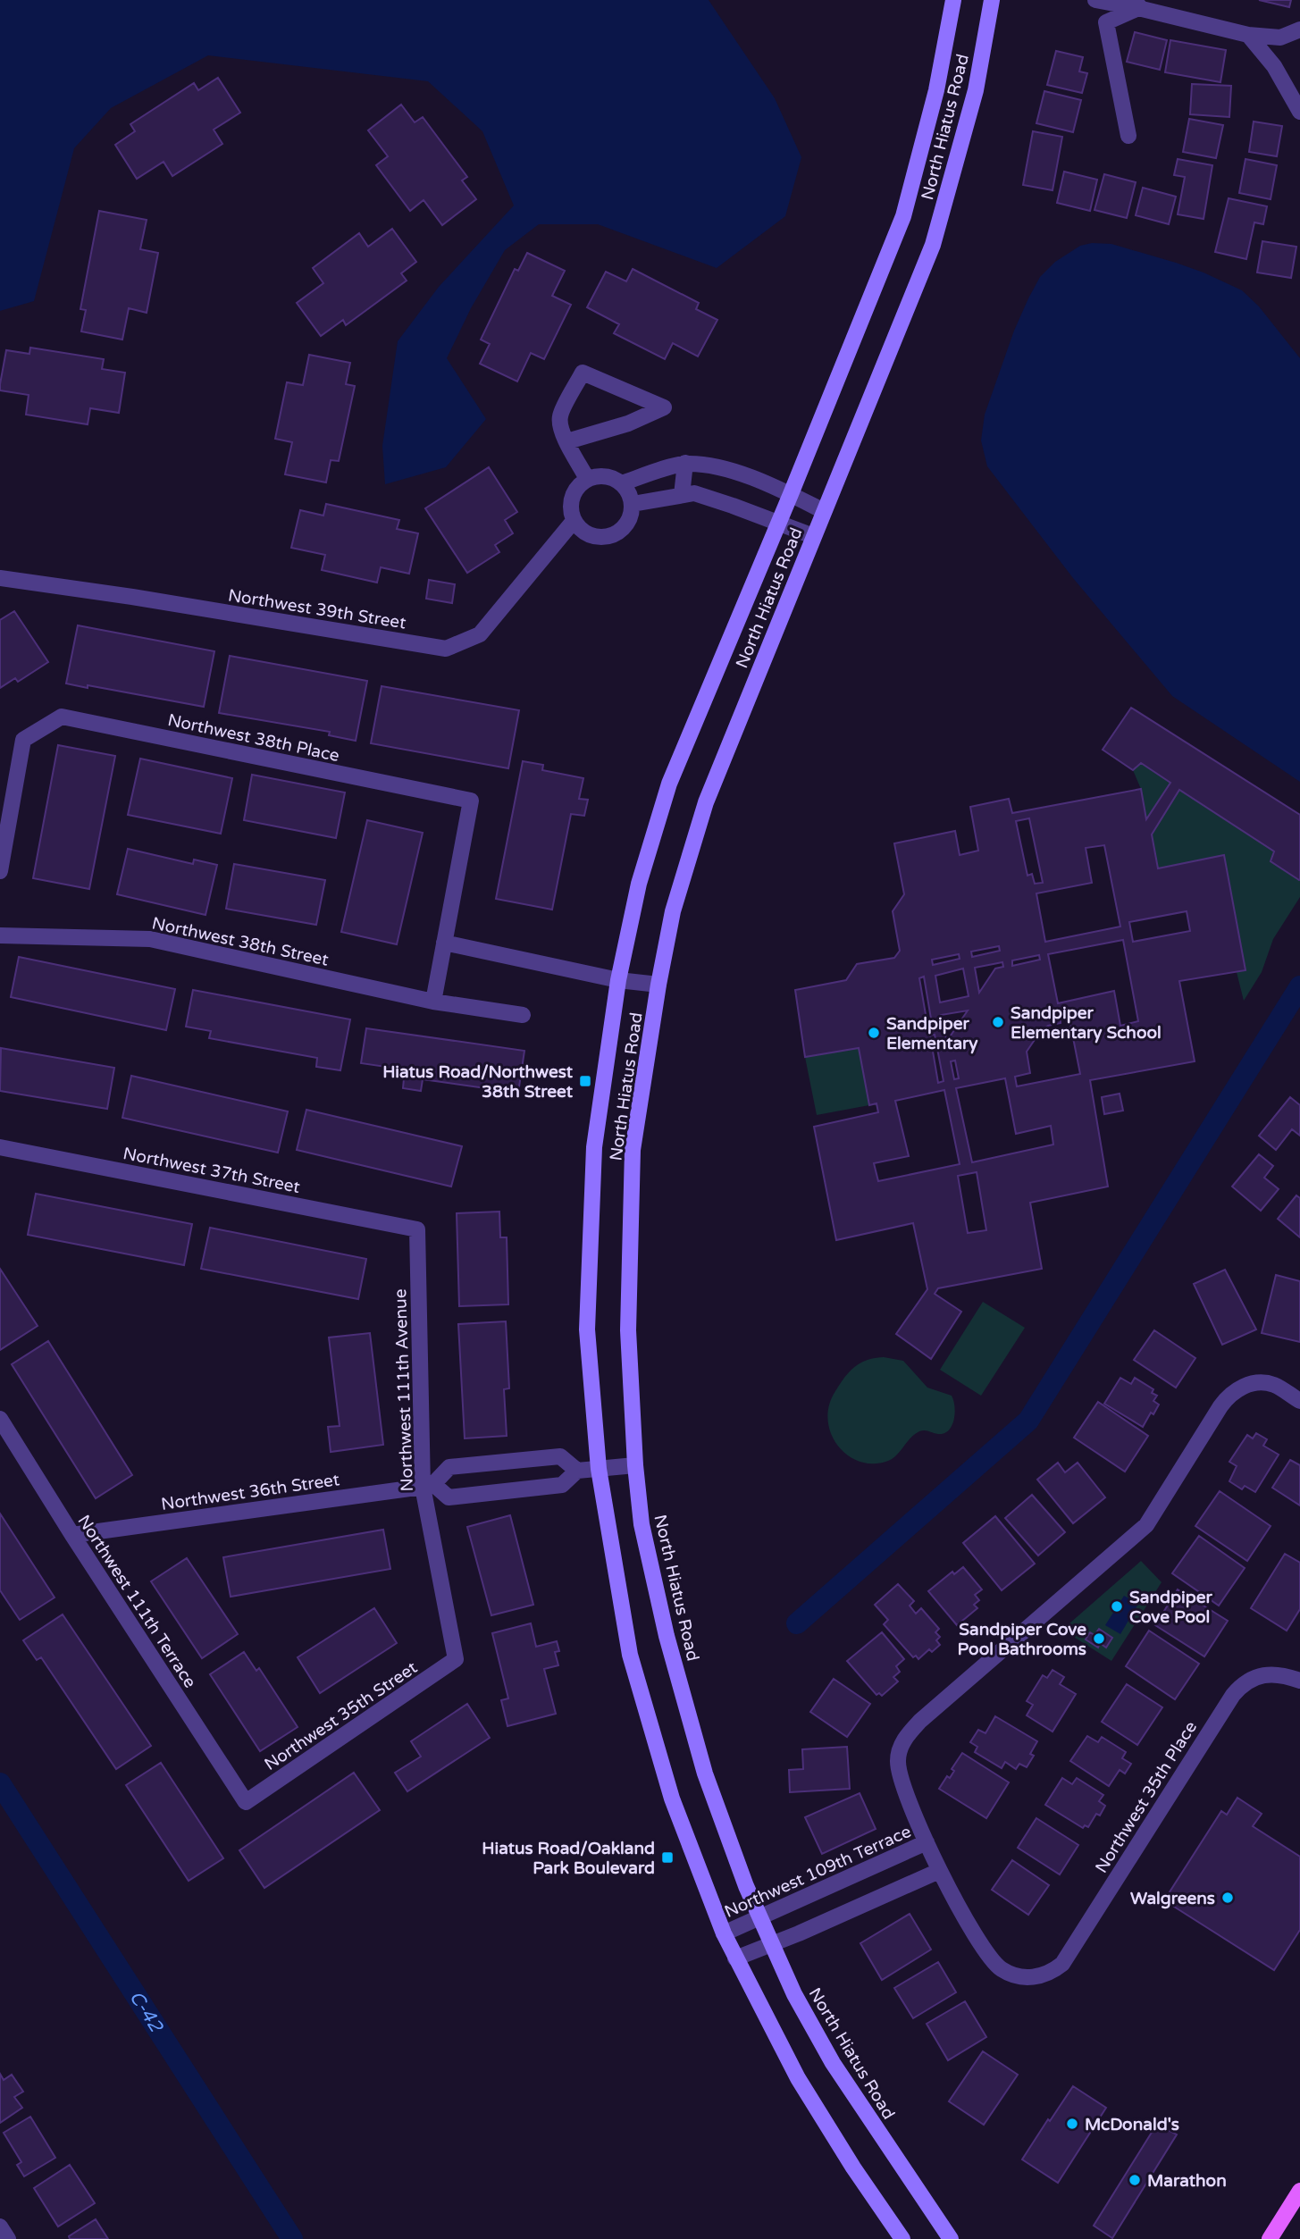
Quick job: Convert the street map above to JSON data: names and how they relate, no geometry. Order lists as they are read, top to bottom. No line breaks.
{"streets":{"main road":["North Hiatus Road"],"street":["Northwest 39th Street","Northwest 38th Place","Northwest 38th Street","Northwest 37th Street","Northwest 111th Avenue","Northwest 36th Street","Northwest 111th Terrace","Northwest 35th Street","Northwest 35th Place","Northwest 109th Terrace"]},"crossings":[["North Hiatus Road","Northwest 109th Terrace"],["Northwest 37th Street","Northwest 111th Avenue"],["Northwest 111th Avenue","Northwest 36th Street"],["Northwest 111th Avenue","Northwest 35th Street"],["Northwest 36th Street","Northwest 111th Terrace"],["Northwest 111th Terrace","Northwest 35th Street"],["Northwest 35th Place","Northwest 109th Terrace"]],"water":["C-42"],"places":{"other":["Sandpiper Elementary School","Sandpiper Elementary","Sandpiper Cove Pool","Sandpiper Cove Pool Bathrooms","Walgreens","McDonald's","Marathon"],"transit":["Hiatus Road/Northwest 38th Street","Hiatus Road/Oakland Park Boulevard"]}}
